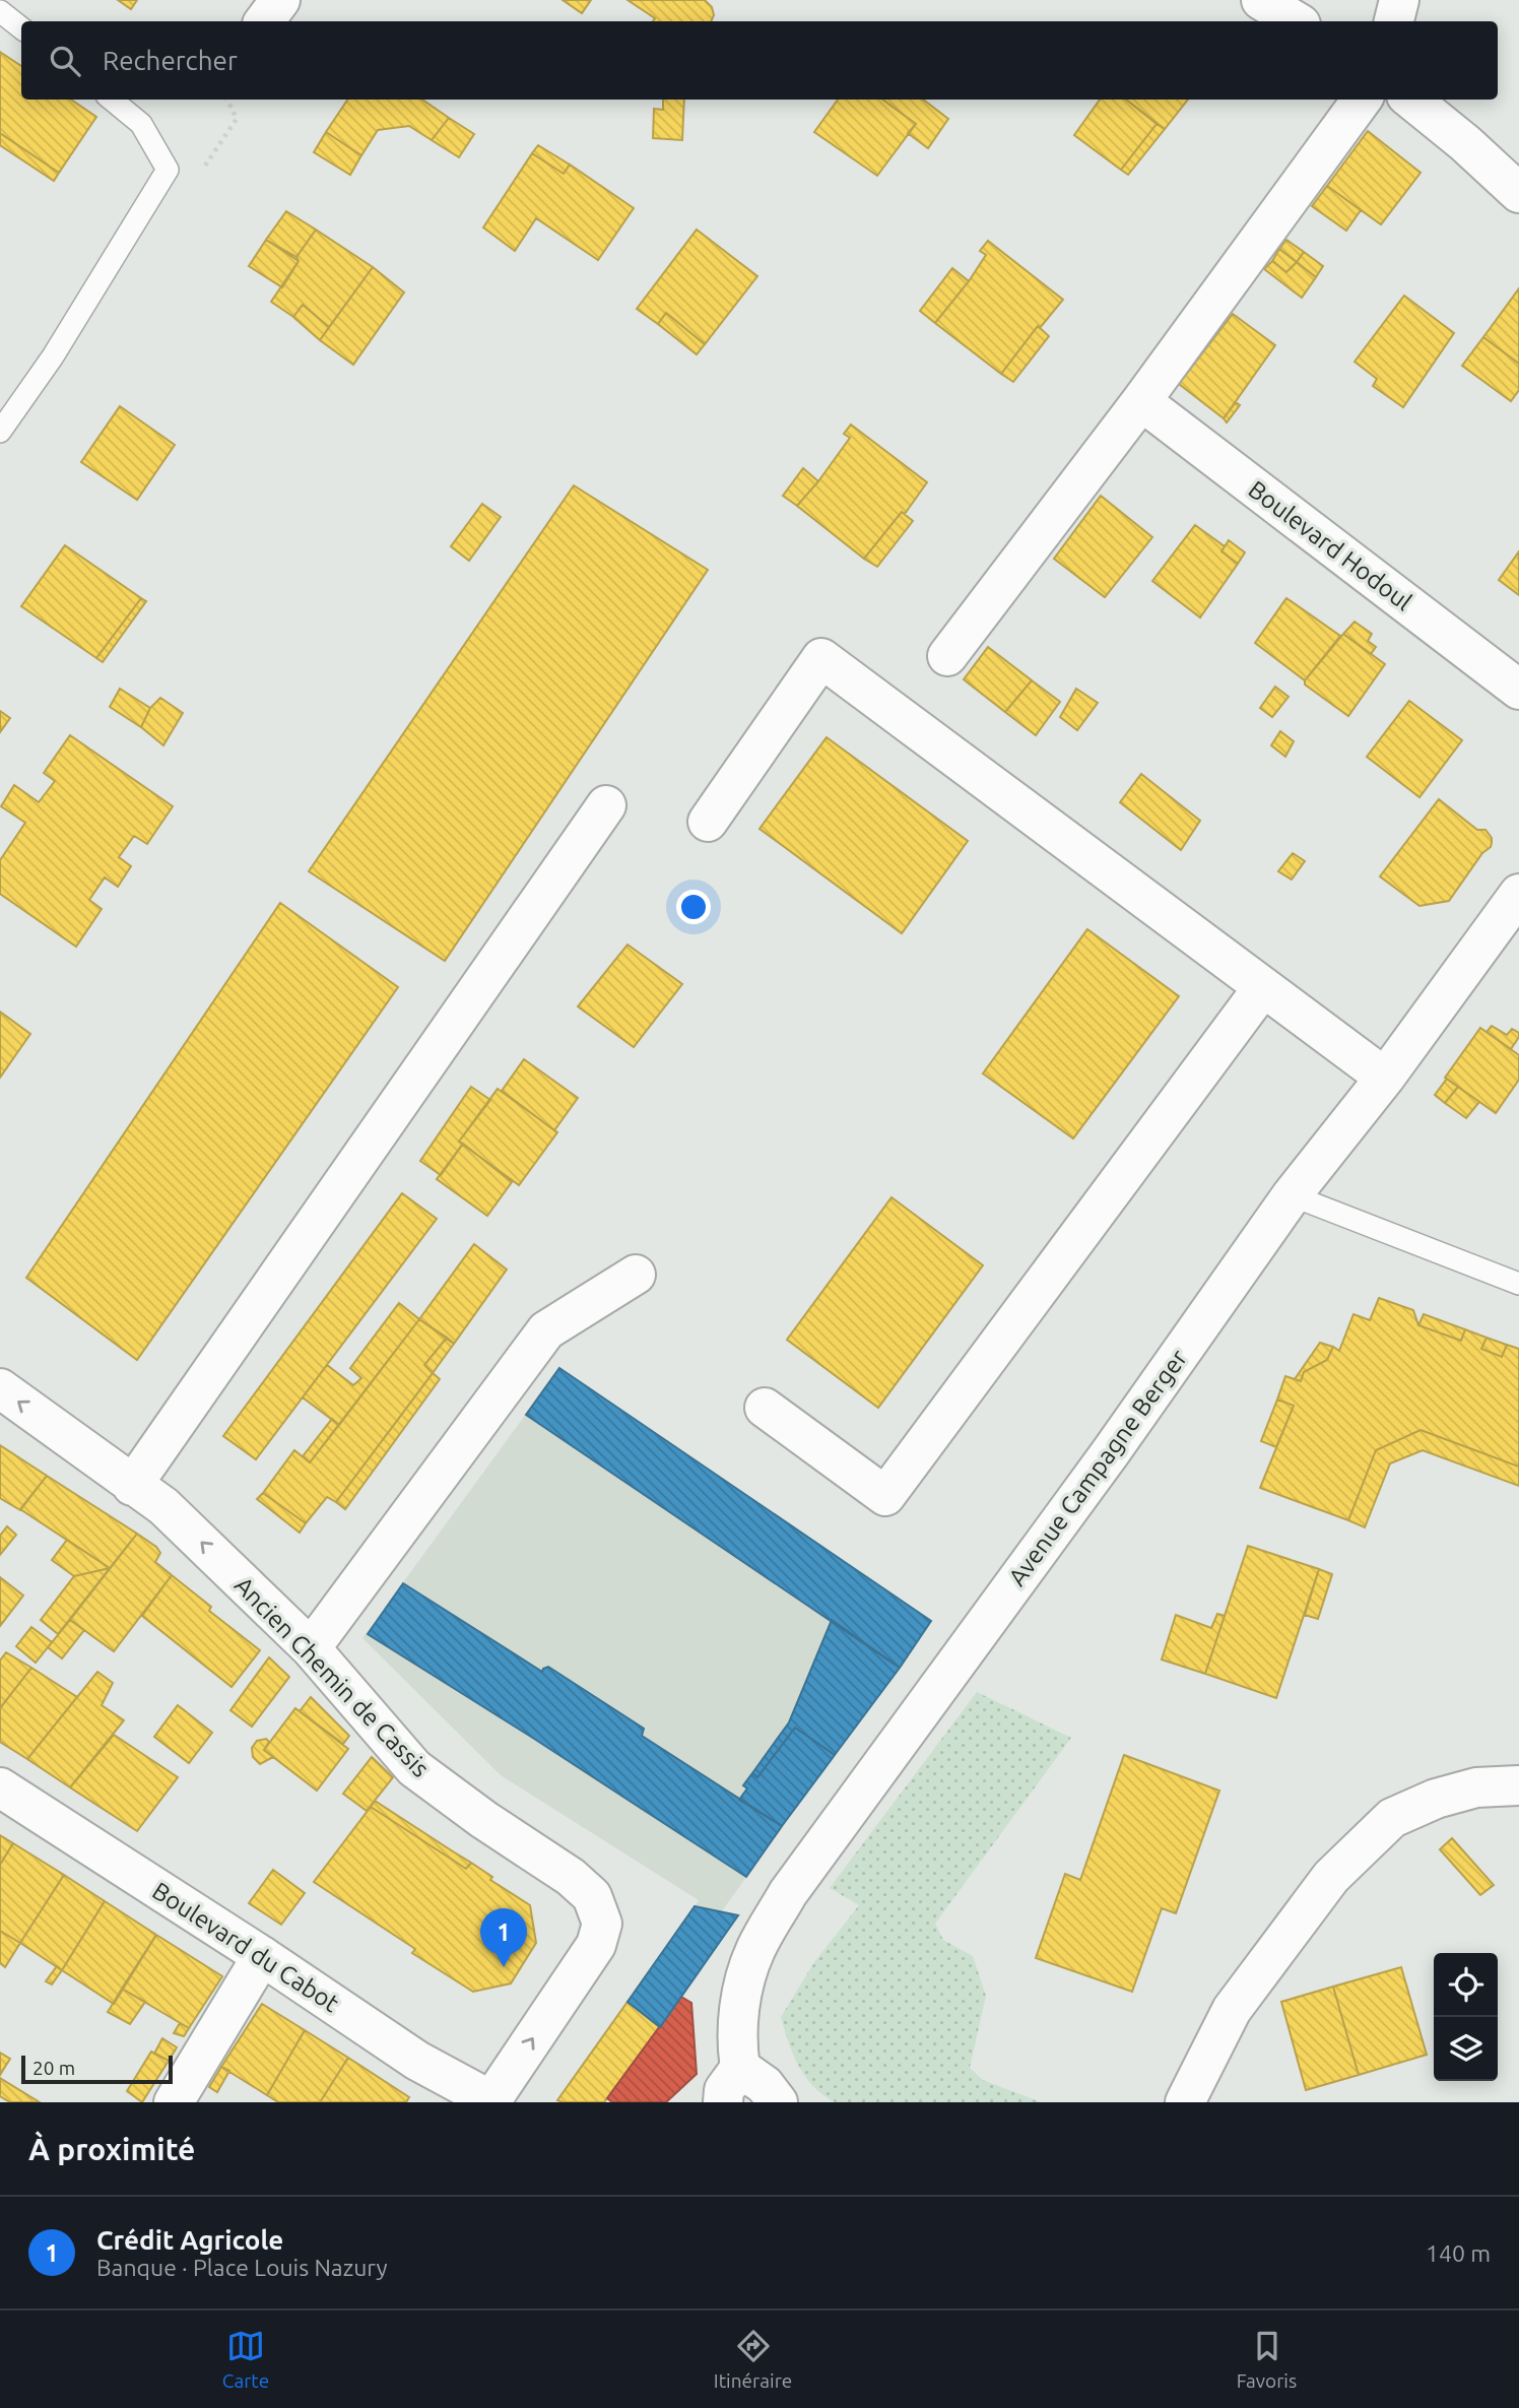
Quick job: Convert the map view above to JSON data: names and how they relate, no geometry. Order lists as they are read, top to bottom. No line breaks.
{"streets":{"street":["Boulevard Hodoul","Avenue Campagne Berger","Ancien Chemin de Cassis","Boulevard du Cabot"]},"crossings":[["Ancien Chemin de Cassis","Boulevard du Cabot"]],"one_way":["Ancien Chemin de Cassis"],"scale_bar":"20 m","page":{"search":"Rechercher","pins":"1","scale":"20 m","heading":"À proximité","list":[{"mark":"1","name":"Crédit Agricole","note":"Banque · Place Louis Nazury","value":"140 m"}],"nav":["Carte","Itinéraire","Favoris"]}}
